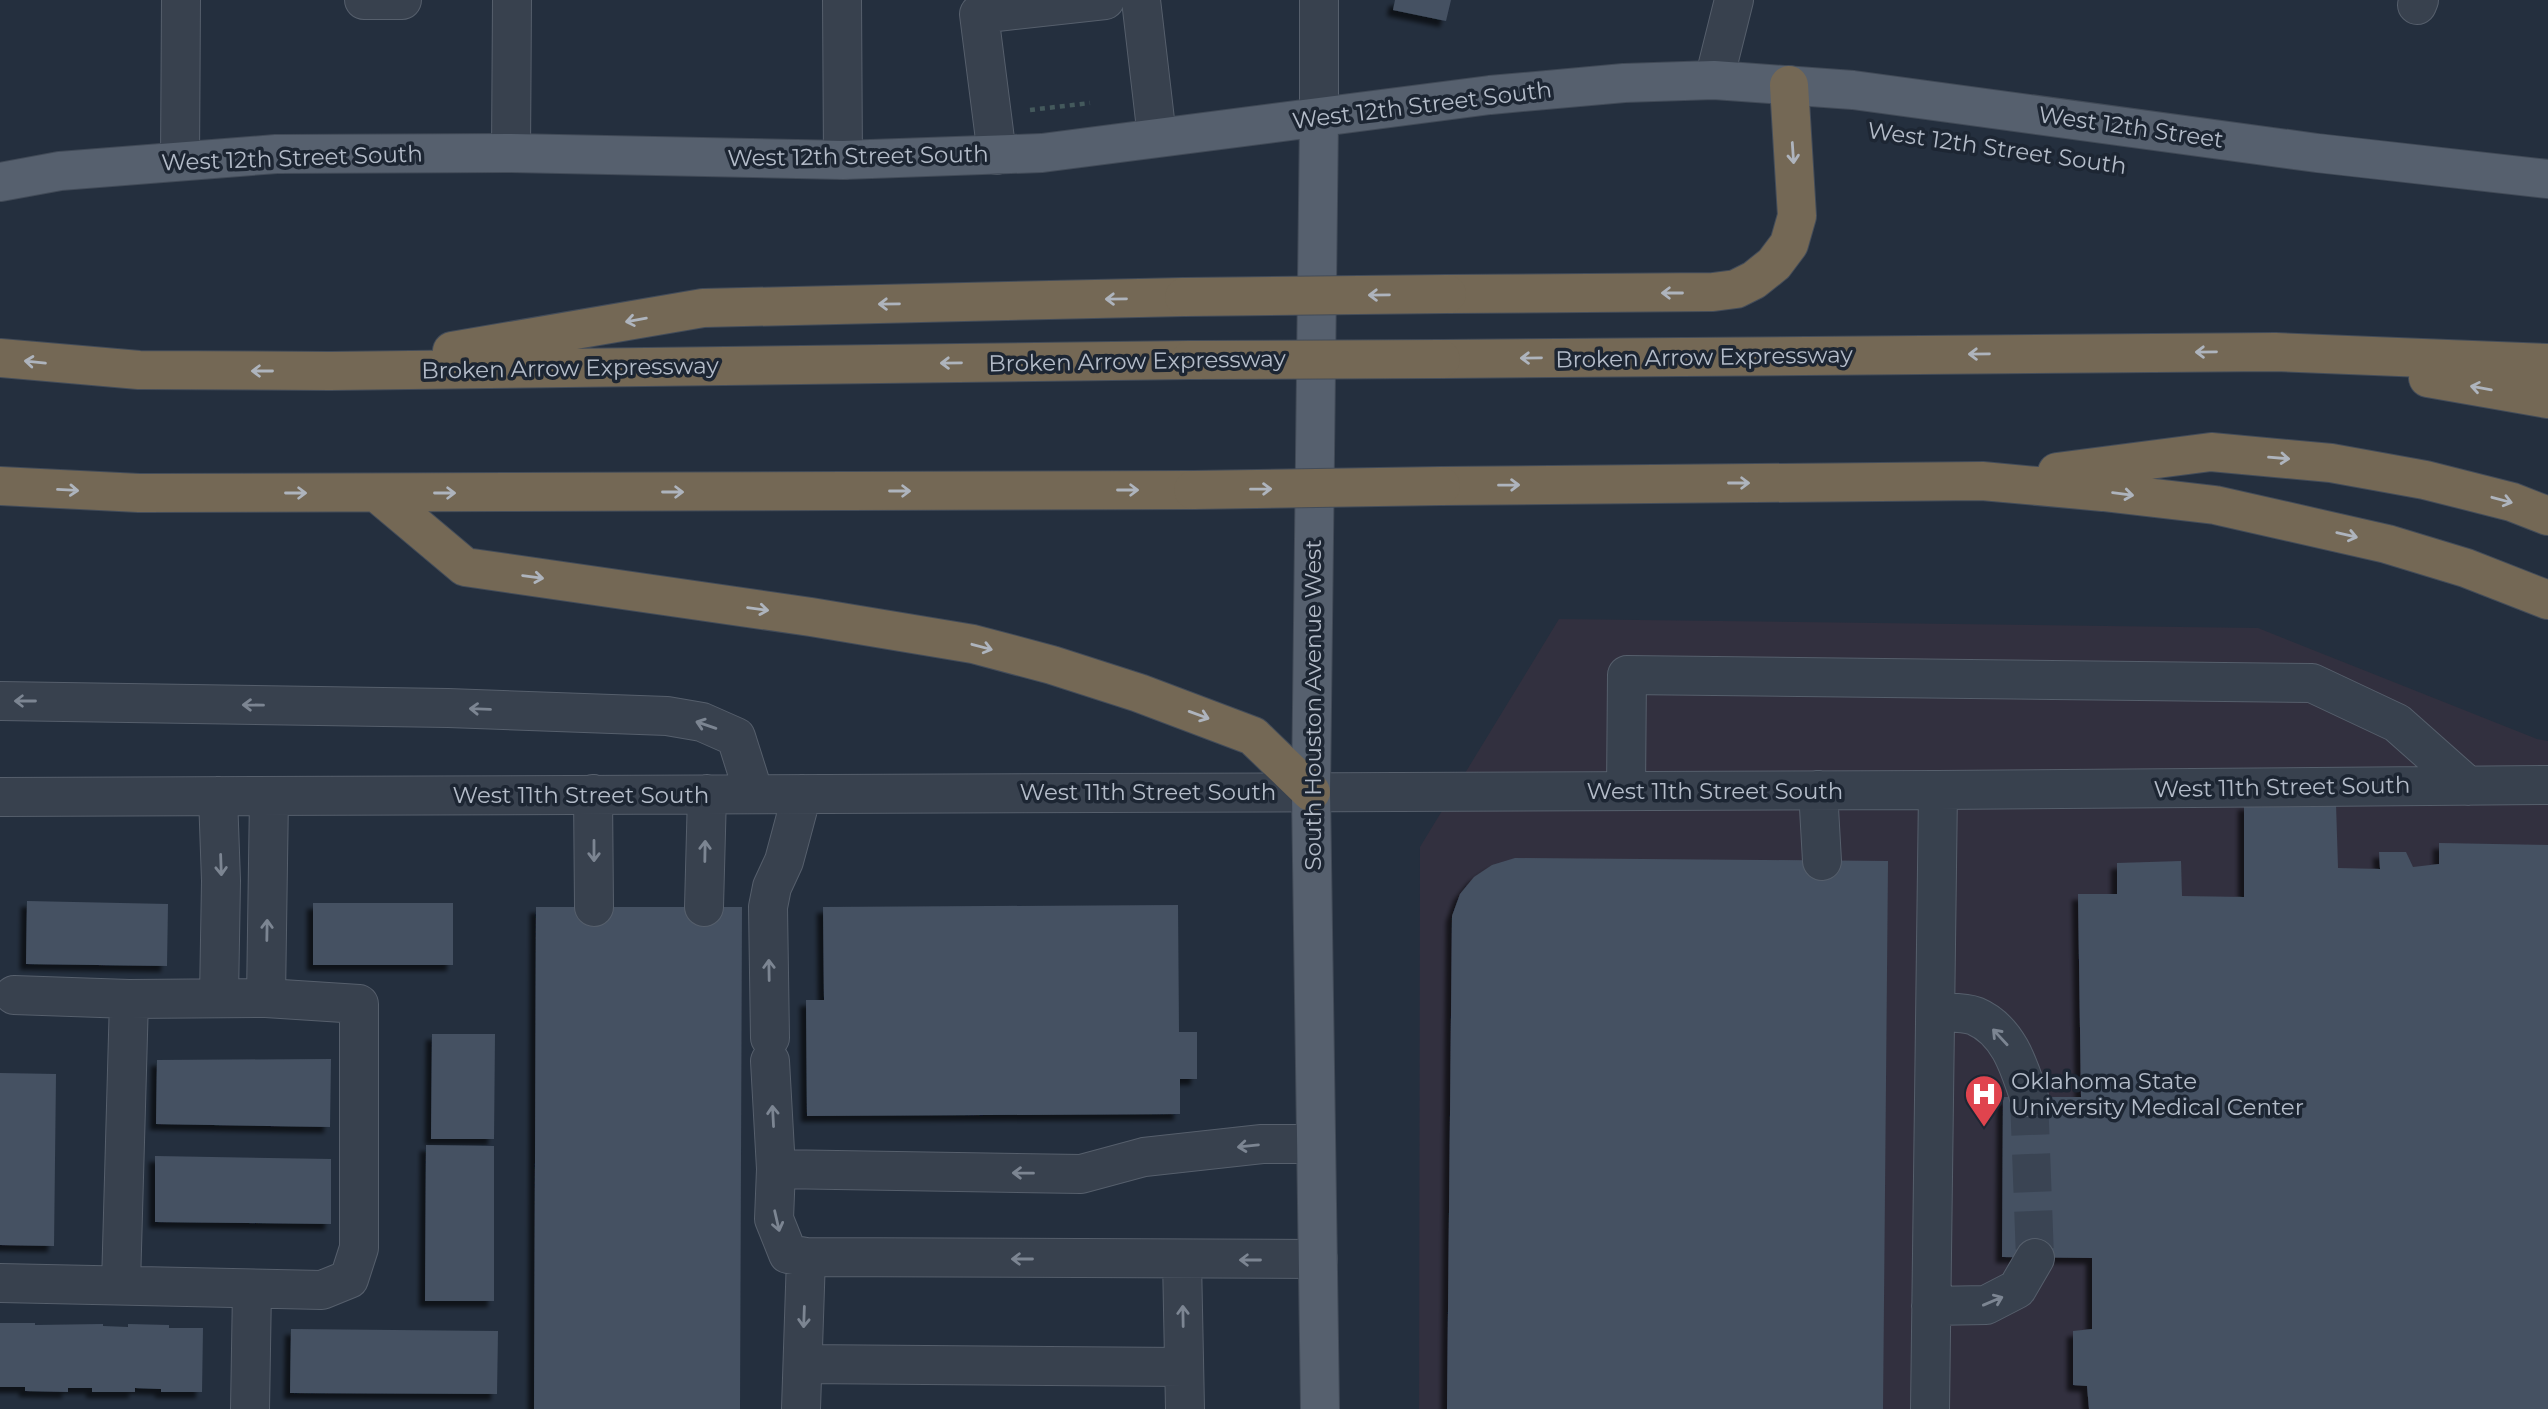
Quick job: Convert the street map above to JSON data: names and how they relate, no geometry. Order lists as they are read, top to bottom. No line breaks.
{"streets":{"highway":["Broken Arrow Expressway"],"main road":["West 12th Street South","West 12th Street","South Houston Avenue West"],"street":["West 11th Street South"]},"crossings":[["West 12th Street South","West 12th Street"],["West 12th Street South","South Houston Avenue West"],["South Houston Avenue West","West 11th Street South"]],"places":{"hospital":["Oklahoma State University Medical Center"]}}
